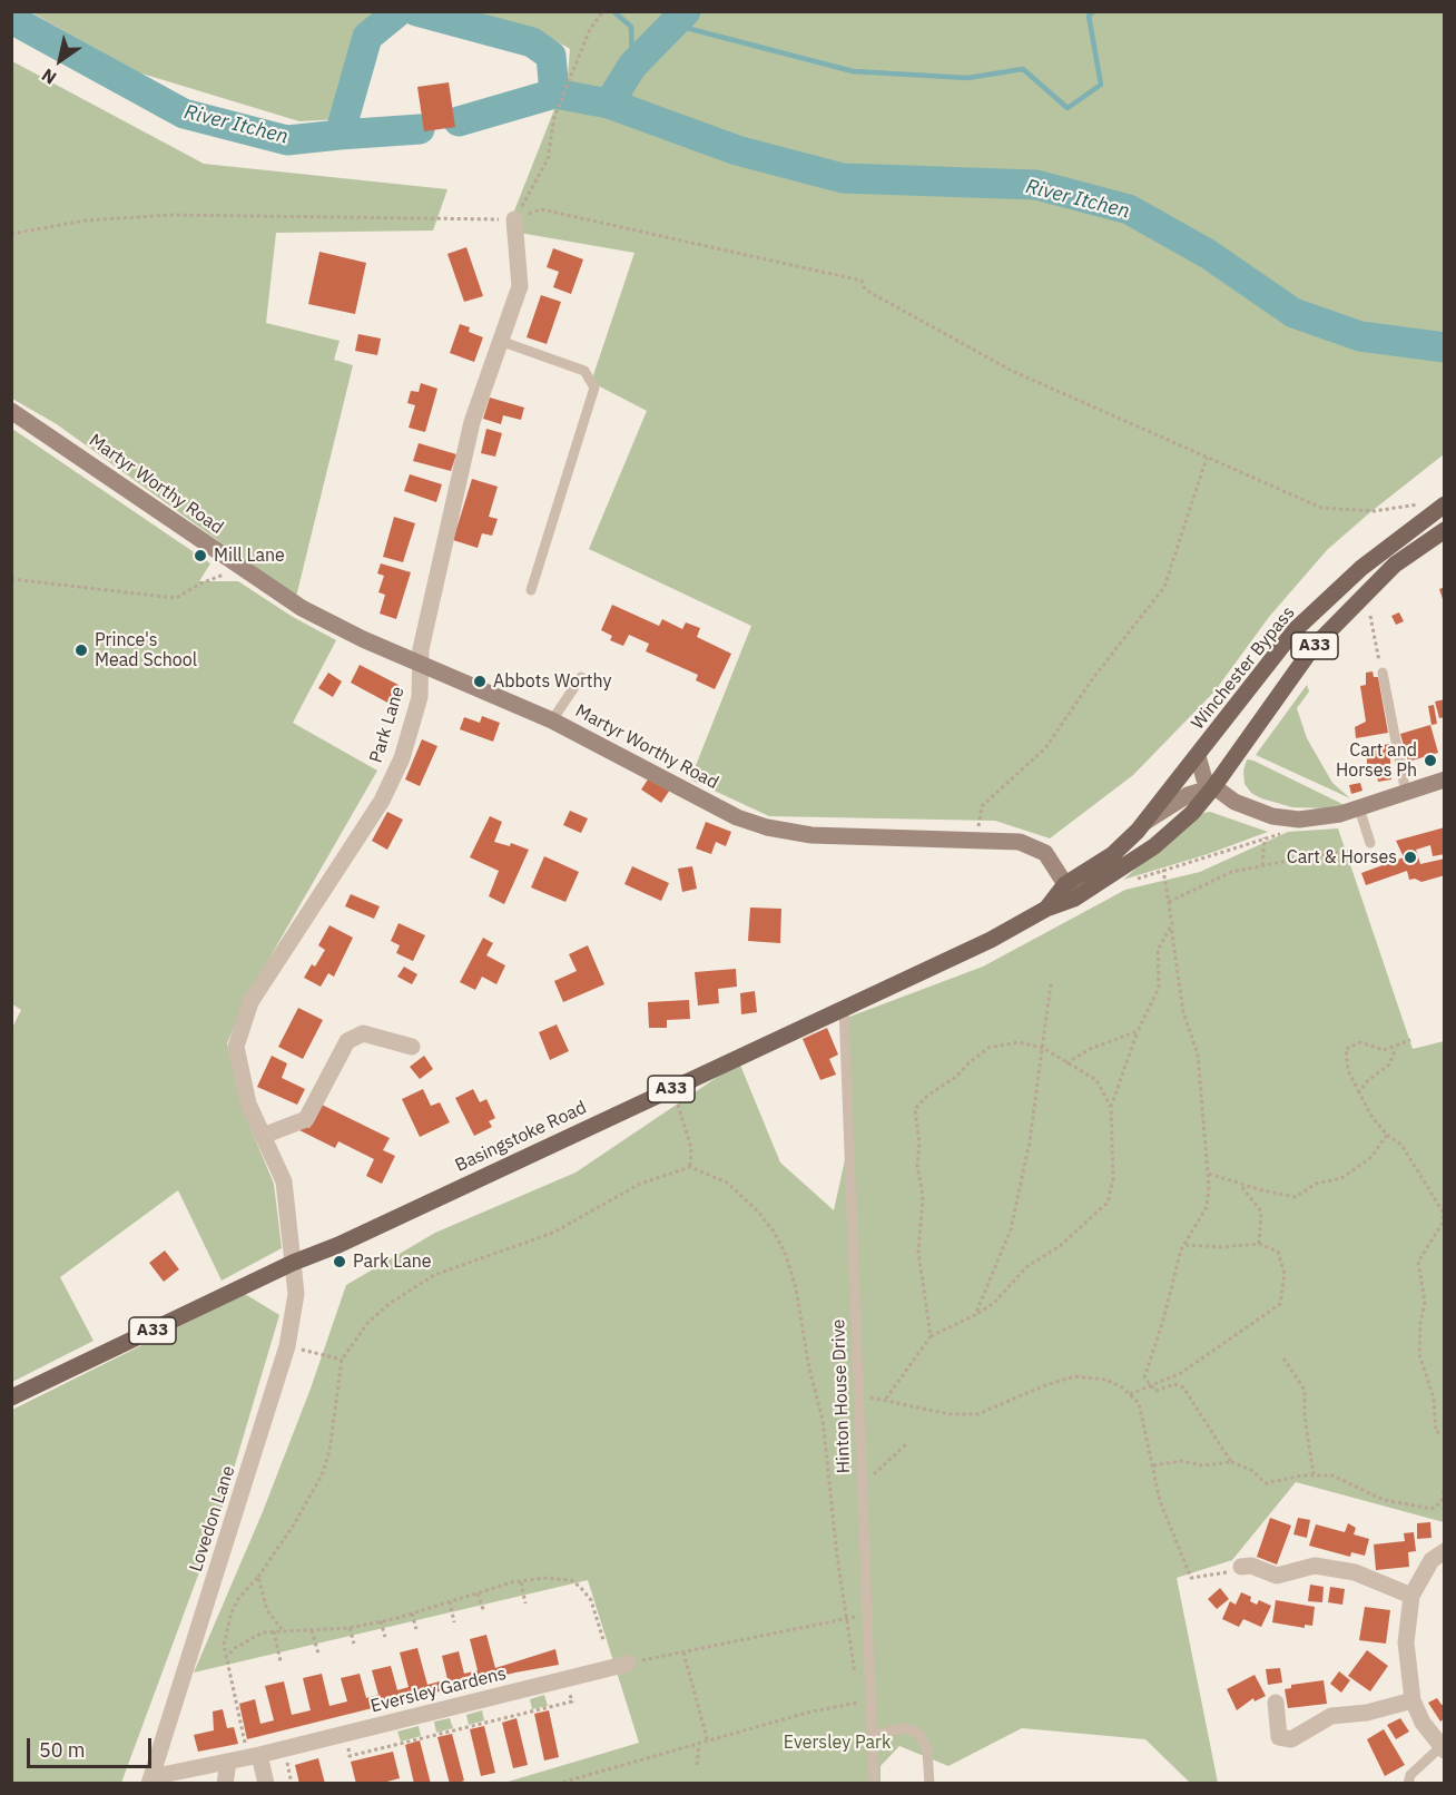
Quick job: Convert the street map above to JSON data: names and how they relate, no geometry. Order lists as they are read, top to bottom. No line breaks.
{"streets":{"main road":["Martyr Worthy Road","A33","Winchester Bypass","Basingstoke Road"],"street":["Park Lane","Lovedon Lane","Eversley Gardens"],"lane":["Hinton House Drive"]},"crossings":[["Martyr Worthy Road","Park Lane"],["Martyr Worthy Road","Basingstoke Road"],["A33","Basingstoke Road"],["Winchester Bypass","Basingstoke Road"],["Park Lane","Basingstoke Road"],["Park Lane","Lovedon Lane"],["Basingstoke Road","Hinton House Drive"],["Basingstoke Road","Lovedon Lane"],["Lovedon Lane","Eversley Gardens"]],"water":["River Itchen"],"parks":["Eversley Park"],"places":["Mill Lane","Prince's Mead School","Abbots Worthy","Cart and Horses Ph","Cart & Horses","Park Lane"],"scale_bar":"50 m","north":"bottom left"}
